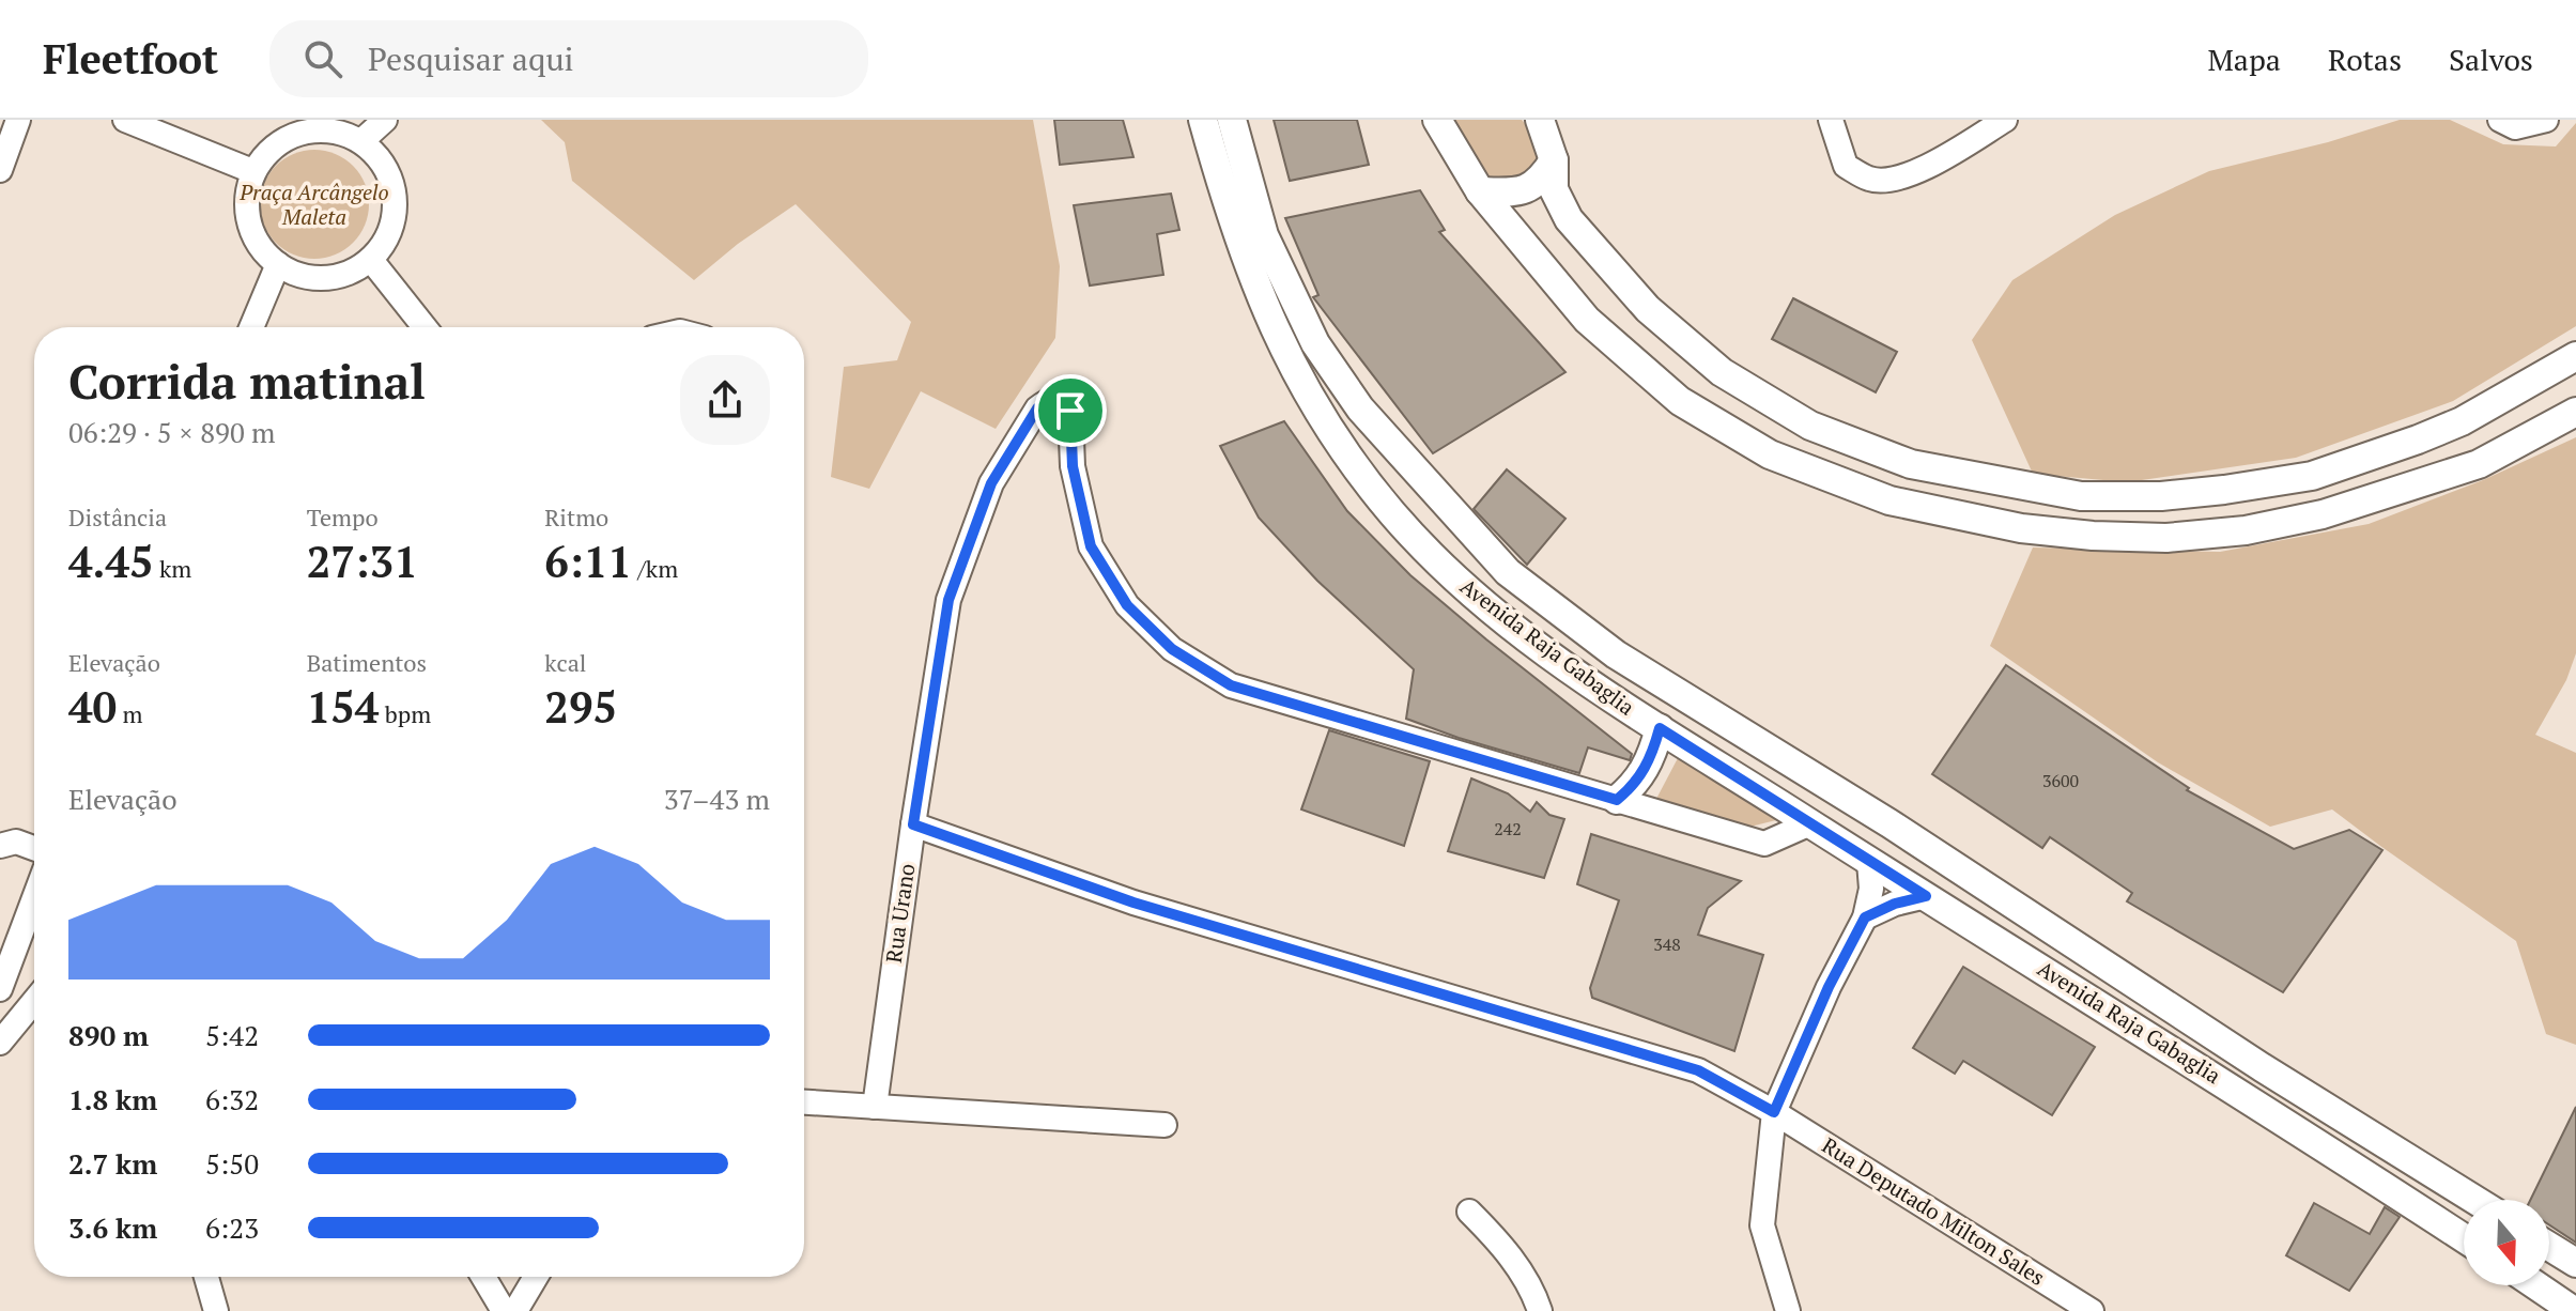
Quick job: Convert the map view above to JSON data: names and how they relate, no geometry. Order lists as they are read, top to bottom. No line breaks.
{"streets":{"main road":["Avenida Raja Gabaglia"],"street":["Rua Urano","Rua Deputado Milton Sales"]},"crossings":[["Rua Urano","Rua Deputado Milton Sales"]],"parks":["Praça Arcângelo Maleta"],"house_numbers":["3600","242","348"],"north":"bottom","page":{"header":"Fleetfoot","search":"Pesquisar aqui","nav":["Mapa","Rotas","Salvos"],"heading":["Corrida matinal","06:29 · 5 × 890 m"],"stats":[["Distância","4.45 km"],["Tempo","27:31"],["Ritmo","6:11 /km"],["Elevação","40 m"],["Batimentos","154 bpm"],["kcal","295"]],"chart":["Elevação","37–43 m"],"list":[{"name":"890 m","note":"5:42"},{"name":"1.8 km","note":"6:32"},{"name":"2.7 km","note":"5:50"},{"name":"3.6 km","note":"6:23"}]}}
